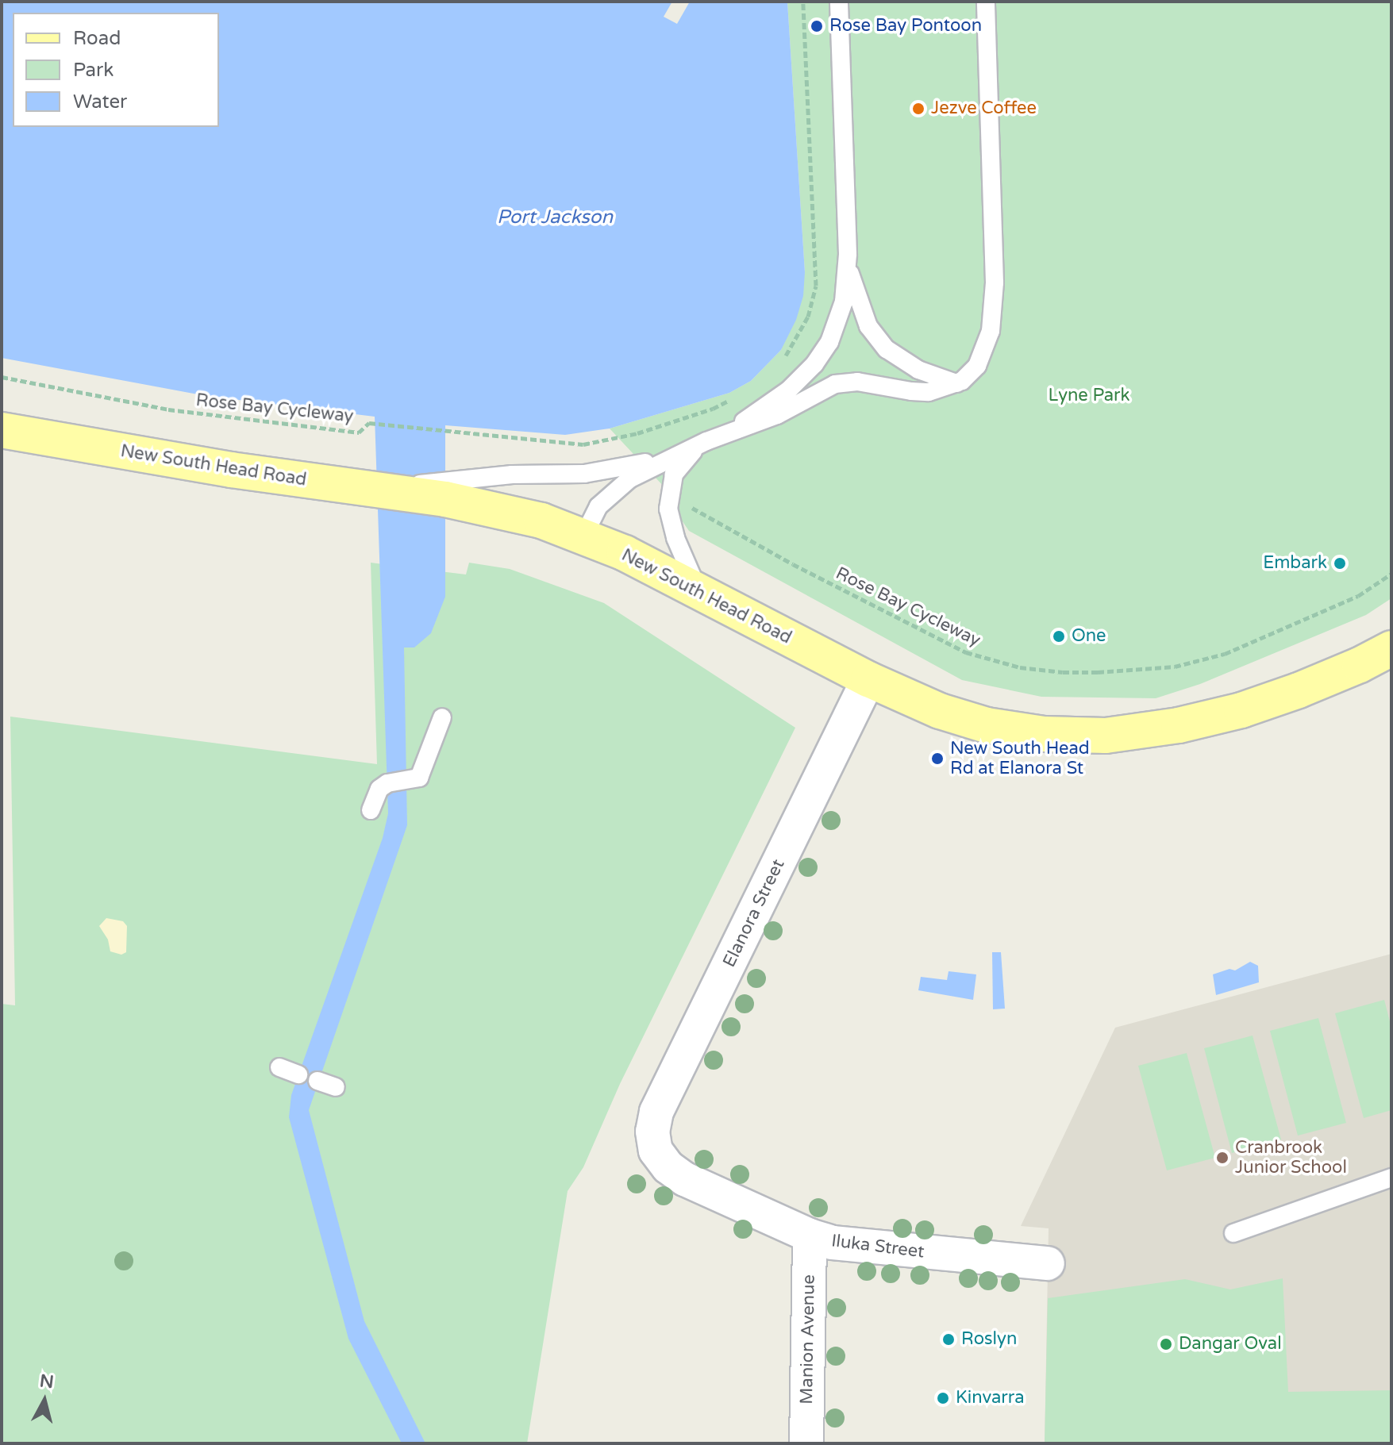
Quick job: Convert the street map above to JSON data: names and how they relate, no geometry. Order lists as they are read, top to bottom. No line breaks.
{"streets":{"main road":["New South Head Road"],"street":["Elanora Street","Iluka Street","Manion Avenue"],"path":["Rose Bay Cycleway"]},"crossings":[["New South Head Road","Elanora Street"],["Elanora Street","Iluka Street"],["Iluka Street","Manion Avenue"]],"water":["Port Jackson"],"parks":["Lyne Park"],"places":["Rose Bay Pontoon","Jezve Coffee","Embark","One","New South Head Rd at Elanora St","Cranbrook Junior School","Roslyn","Dangar Oval","Kinvarra"],"legend":["Road","Park","Water"],"north":"top"}
